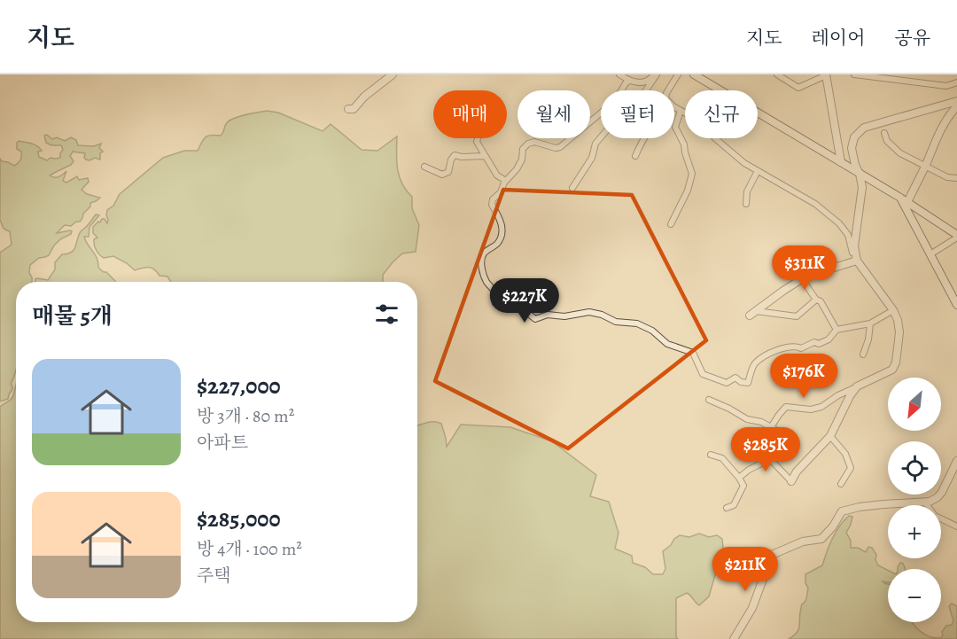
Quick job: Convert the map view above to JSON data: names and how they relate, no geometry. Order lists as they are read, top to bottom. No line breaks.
{"north":"bottom left","page":{"header":"지도","nav":["지도","레이어","공유"],"chip":["매매","월세","필터","신규"],"price":["$311K","$227K","$176K","$285K","$211K"],"heading":"매물 5개","list":[{"name":"$227,000","note":"방 3개 · 80 m² · 아파트"},{"name":"$285,000","note":"방 4개 · 100 m² · 주택"}],"map_buttons":["+","−"]}}
